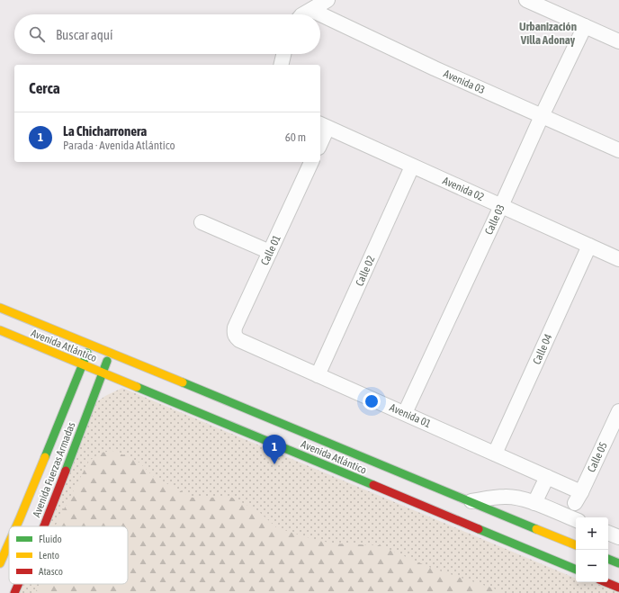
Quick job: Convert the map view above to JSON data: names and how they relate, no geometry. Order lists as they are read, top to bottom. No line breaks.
{"streets":{"main road":["Avenida Atlántico","Avenida Fuerzas Armadas"],"street":["Avenida 03","Avenida 02","Calle 03","Calle 01","Calle 02","Calle 04","Avenida 01","Calle 05"]},"crossings":[["Avenida 03","Calle 03"],["Avenida 02","Calle 03"],["Avenida 02","Calle 02"],["Avenida 02","Calle 04"],["Calle 03","Avenida 01"],["Calle 01","Avenida 01"],["Calle 02","Avenida 01"],["Avenida Atlántico","Avenida Fuerzas Armadas"],["Calle 04","Avenida 01"],["Avenida 01","Calle 05"]],"districts":["Urbanización Villa Adonay"],"legend":["Fluido","Lento","Atasco"],"page":{"search":"Buscar aquí","heading":"Cerca","list":[{"mark":"1","name":"La Chicharronera","note":"Parada · Avenida Atlántico","value":"60 m"}],"pins":"1","map_buttons":["+","−"]}}
